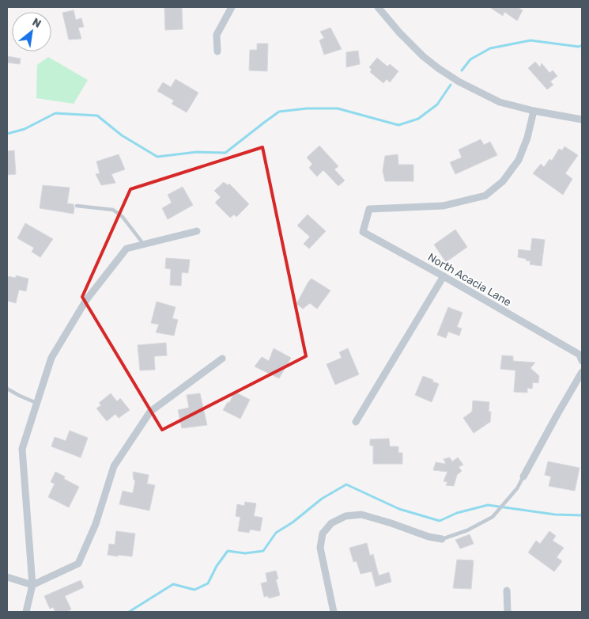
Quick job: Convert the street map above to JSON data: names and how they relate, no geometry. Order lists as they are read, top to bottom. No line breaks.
{"streets":{"street":["North Acacia Lane"]},"north":"top right"}
